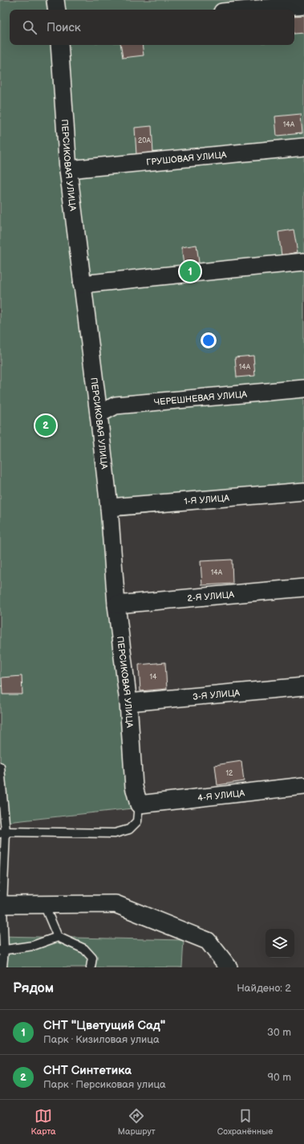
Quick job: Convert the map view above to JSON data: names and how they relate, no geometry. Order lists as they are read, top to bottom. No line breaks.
{"streets":{"street":["ГРУШОВАЯ УЛИЦА","ПЕРСИКОВАЯ УЛИЦА","ЧЕРЕШНЕВАЯ УЛИЦА","1-Я УЛИЦА","2-Я УЛИЦА","3-Я УЛИЦА","4-Я УЛИЦА"]},"crossings":[["ГРУШОВАЯ УЛИЦА","ПЕРСИКОВАЯ УЛИЦА"],["ПЕРСИКОВАЯ УЛИЦА","ЧЕРЕШНЕВАЯ УЛИЦА"],["ПЕРСИКОВАЯ УЛИЦА","1-Я УЛИЦА"],["ПЕРСИКОВАЯ УЛИЦА","2-Я УЛИЦА"],["ПЕРСИКОВАЯ УЛИЦА","3-Я УЛИЦА"],["ПЕРСИКОВАЯ УЛИЦА","4-Я УЛИЦА"]],"house_numbers":["14А","20А","14А","14А","14","12"],"page":{"search":"Поиск","pins":["1","2"],"heading":["Рядом","Найдено: 2"],"list":[{"mark":"1","name":"СНТ \"Цветущий Сад\"","note":"Парк · Кизиловая улица","value":"30 m"},{"mark":"2","name":"СНТ Синтетика","note":"Парк · Персиковая улица","value":"90 m"}],"nav":["Карта","Маршрут","Сохранённые"]}}
